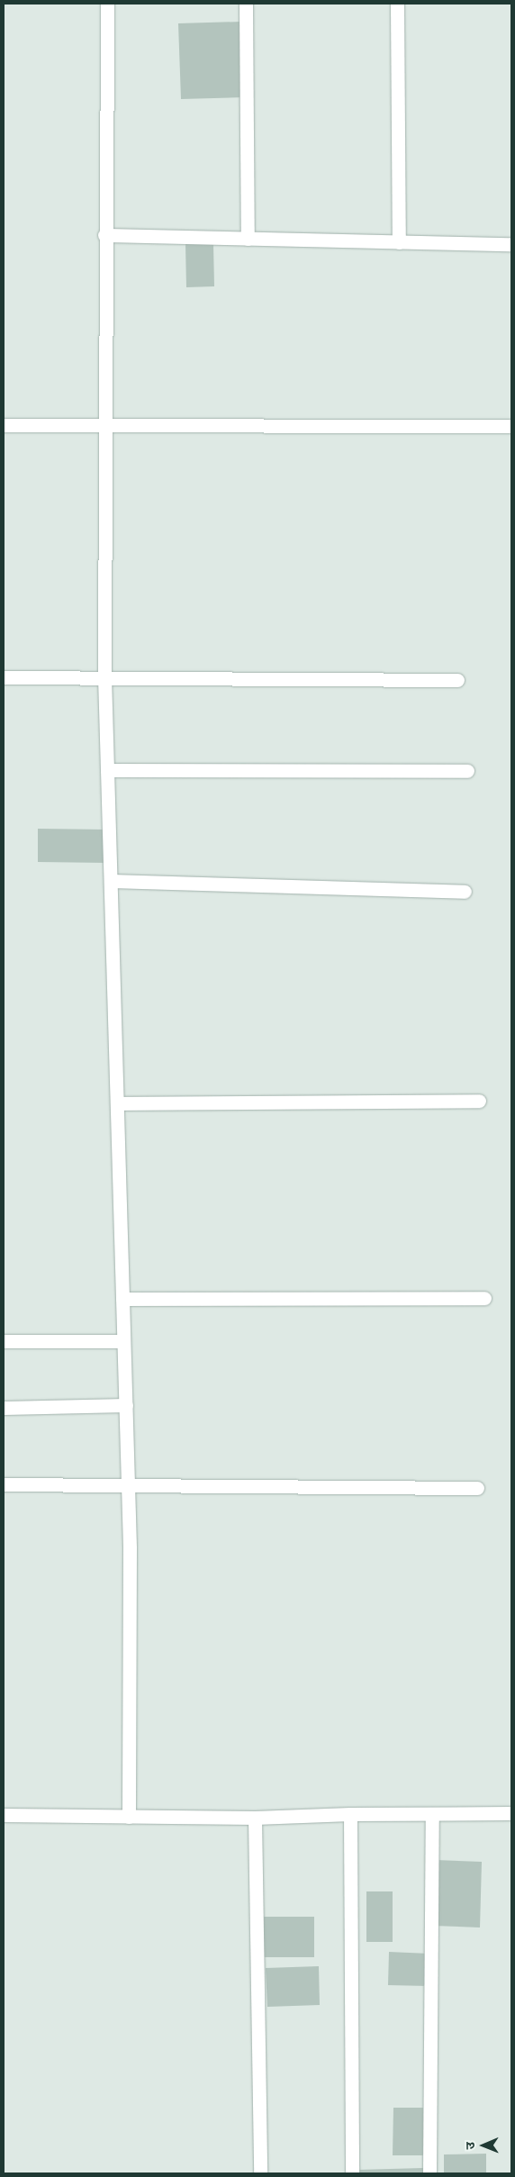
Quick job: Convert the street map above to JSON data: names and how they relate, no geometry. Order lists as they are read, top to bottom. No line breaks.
{"north":"left"}
